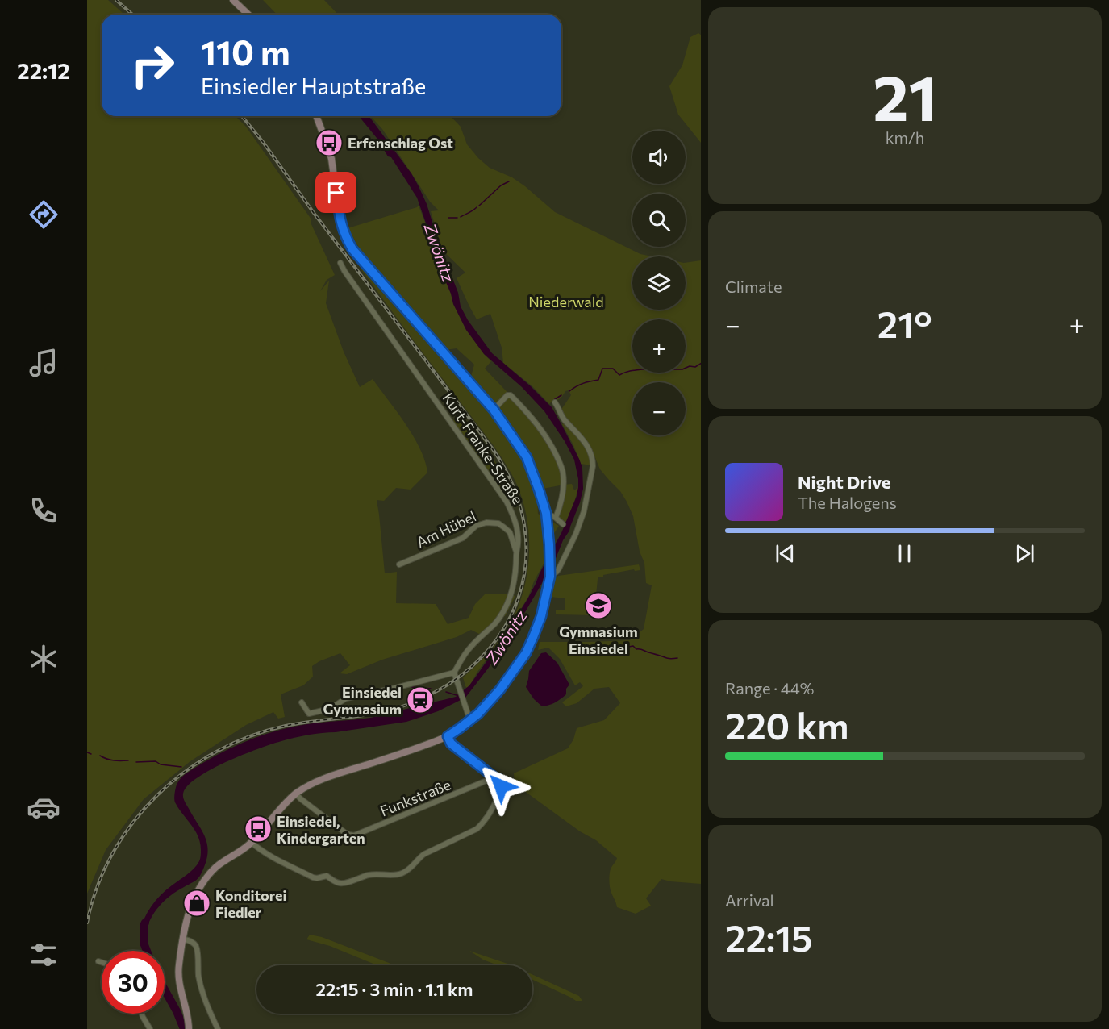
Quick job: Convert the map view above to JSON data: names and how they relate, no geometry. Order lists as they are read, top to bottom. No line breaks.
{"streets":{"street":["Kurt-Franke-Straße","Am Hübel","Funkstraße"]},"crossings":[["Kurt-Franke-Straße","Am Hübel"]],"water":["Zwönitz"],"parks":["Niederwald"],"places":{"bus stop":["Erfenschlag Ost","Einsiedel, Kindergarten"],"school or university":["Gymnasium Einsiedel"],"station":["Einsiedel Gymnasium"],"shop":["Konditorei Fiedler"]},"page":{"tabs":"22:12","tile":[["21","km/h"],"Climate",["Range · 44%","220 km"],["Arrival","22:15"]],"turn":["110 m","Einsiedler Hauptstraße"],"map_buttons":["+","−"],"heat":["−","21°","+"],"song":["Night Drive","The Halogens"],"limit":"30","trip":"22:15 · 3 min · 1.1 km"}}
